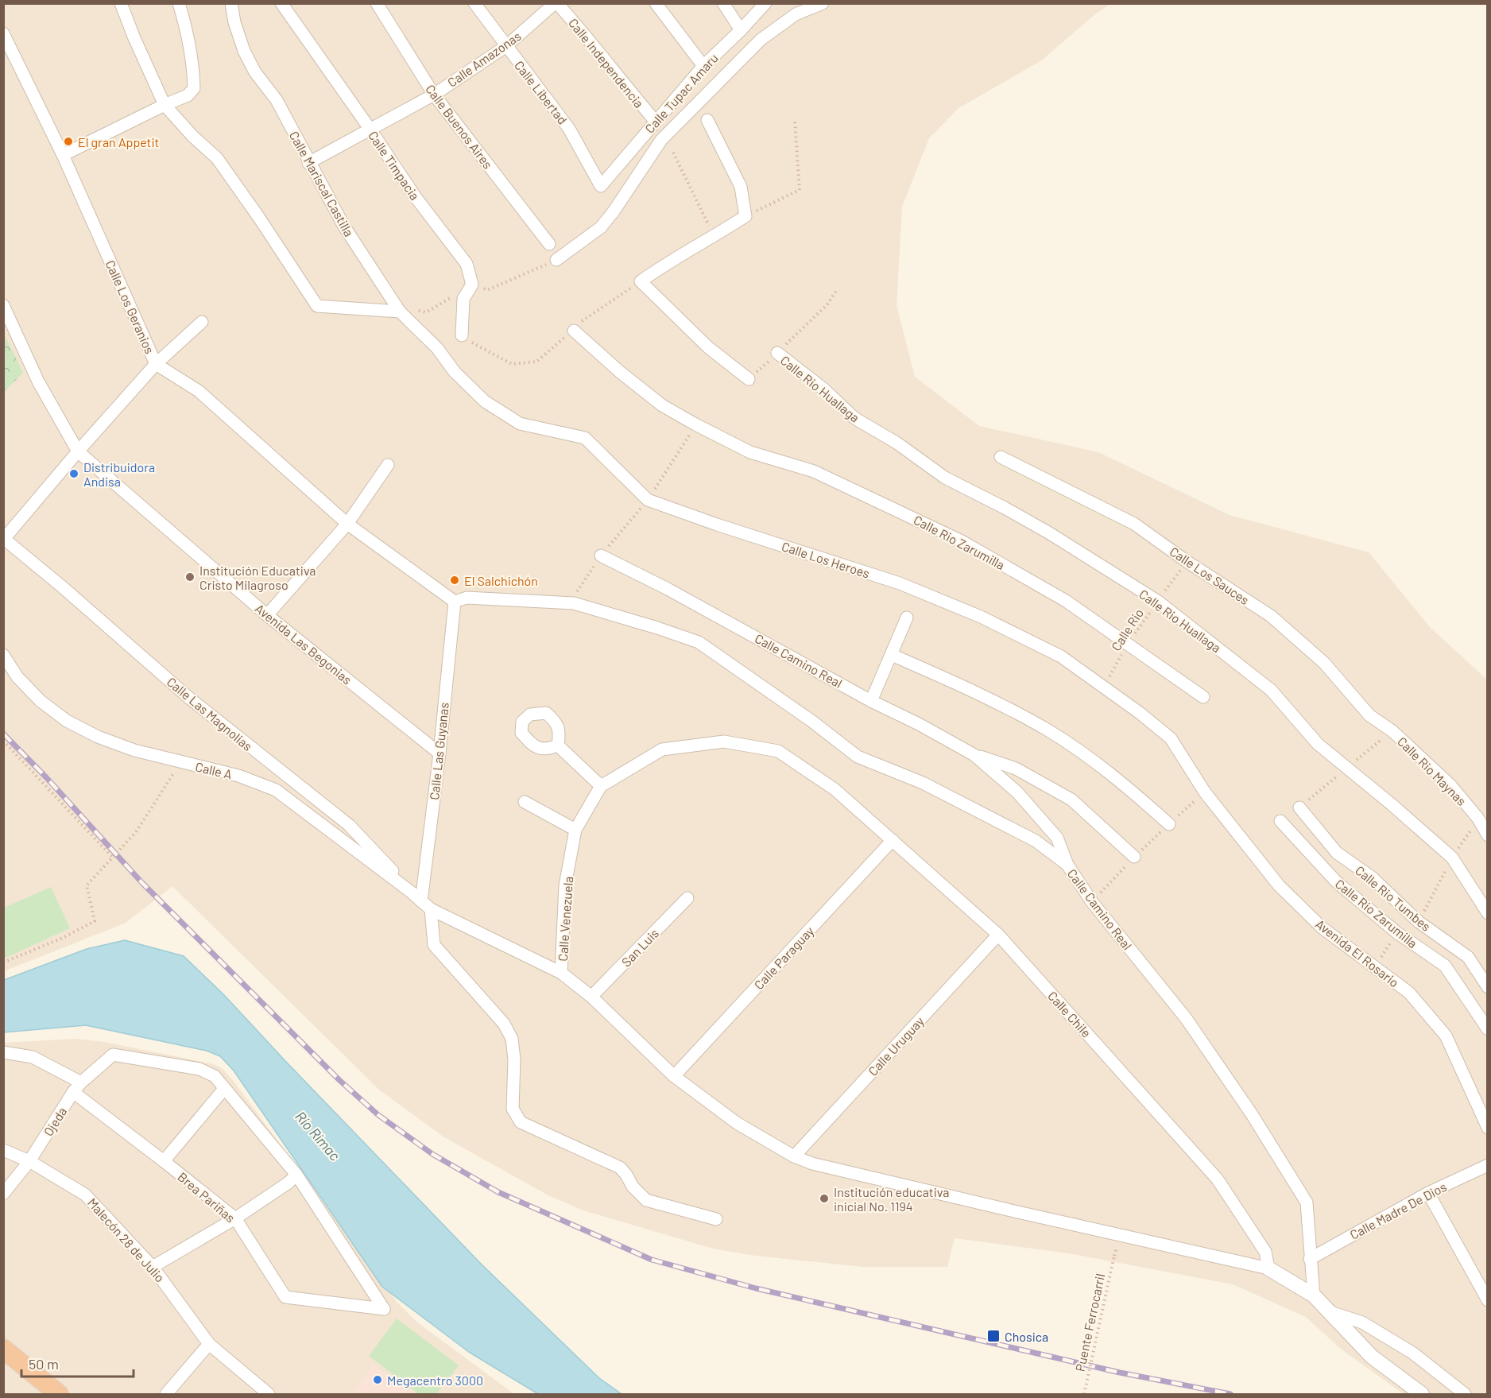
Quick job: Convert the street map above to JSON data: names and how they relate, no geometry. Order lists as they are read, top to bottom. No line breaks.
{"streets":{"street":["Calle Amazonas","Calle Independencia","Calle Libertad","Calle Tupac Amaru","Calle Buenos Aires","Calle Timpacia","Calle Mariscal Castilla","Calle Los Geranios","Calle Rio Huallaga","Calle Rio Zarumilla","Calle Los Heroes","Calle Los Sauces","Avenida Las Begonias","Calle Camino Real","Calle Las Magnolias","Calle Las Guyanas","Calle A","Calle Rio Maynas","Calle Rio Tumbes","Calle Venezuela","San Luis","Avenida El Rosario","Calle Paraguay","Calle Chile","Calle Uruguay","Ojeda","Brea Pariñas","Calle Madre De Dios","Malecón 28 de Julio"],"path":["Calle Rio","Puente Ferrocarril"]},"crossings":[["Calle Amazonas","Calle Independencia"],["Calle Amazonas","Calle Libertad"],["Calle Amazonas","Calle Buenos Aires"],["Calle Amazonas","Calle Timpacia"],["Calle Amazonas","Calle Mariscal Castilla"],["Calle Independencia","Calle Tupac Amaru"],["Calle Libertad","Calle Tupac Amaru"],["Calle Mariscal Castilla","Calle Los Heroes"],["Calle Los Geranios","Calle Las Guyanas"],["Calle Rio Huallaga","Calle Rio"],["Calle Rio Zarumilla","Calle Rio"],["Calle Los Heroes","Calle Rio"],["Calle Los Heroes","Avenida El Rosario"],["Calle Los Sauces","Calle Rio"],["Calle Los Sauces","Calle Rio Maynas"],["Avenida Las Begonias","Calle Las Guyanas"],["Calle Camino Real","Calle Madre De Dios"],["Calle Las Magnolias","Calle A"],["Calle Las Guyanas","Calle A"],["Calle A","Calle Venezuela"],["Calle A","San Luis"],["Calle A","Calle Paraguay"],["Calle A","Calle Chile"],["Calle A","Calle Uruguay"],["Calle Venezuela","Calle Chile"],["Calle Paraguay","Calle Chile"],["Calle Chile","Calle Uruguay"],["Ojeda","Brea Pariñas"],["Ojeda","Malecón 28 de Julio"]],"water":["Río Rímac"],"places":{"other":["El gran Appetit","Distribuidora Andisa","Institución Educativa Cristo Milagroso","El Salchichón","Institución educativa inicial No. 1194","Megacentro 3000"],"transit":["Chosica"]},"scale_bar":"50 m"}
